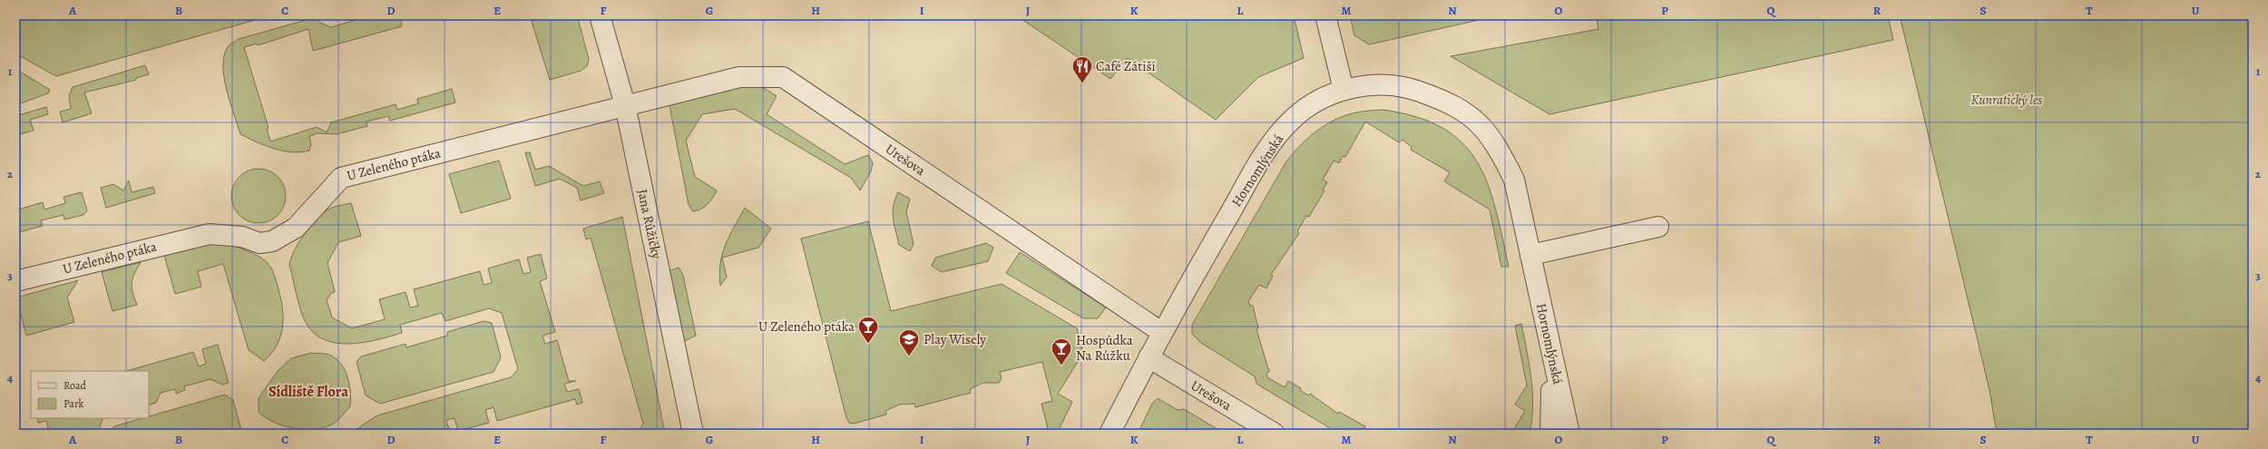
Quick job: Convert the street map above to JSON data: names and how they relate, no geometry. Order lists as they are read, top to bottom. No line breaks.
{"streets":{"street":["Urešova","U Zeleného ptáka","Hornomlýnská","Jana Růžičky"]},"crossings":[["Urešova","U Zeleného ptáka"],["Urešova","Hornomlýnská"],["Urešova","Jana Růžičky"],["U Zeleného ptáka","Jana Růžičky"]],"districts":["Sídliště Flora"],"parks":["Kunratický les"],"places":{"restaurant":["Café Zátiší"],"bar":["U Zeleného ptáka","Hospůdka Na Růžku"],"school or university":["Play Wisely"]},"legend":["Road","Park"],"grid":{"columns":["A","B","C","D","E","F","G","H","I","J","K","L","M","N","O","P","Q","R","S","T","U"],"rows":["1","2","3","4"]}}
